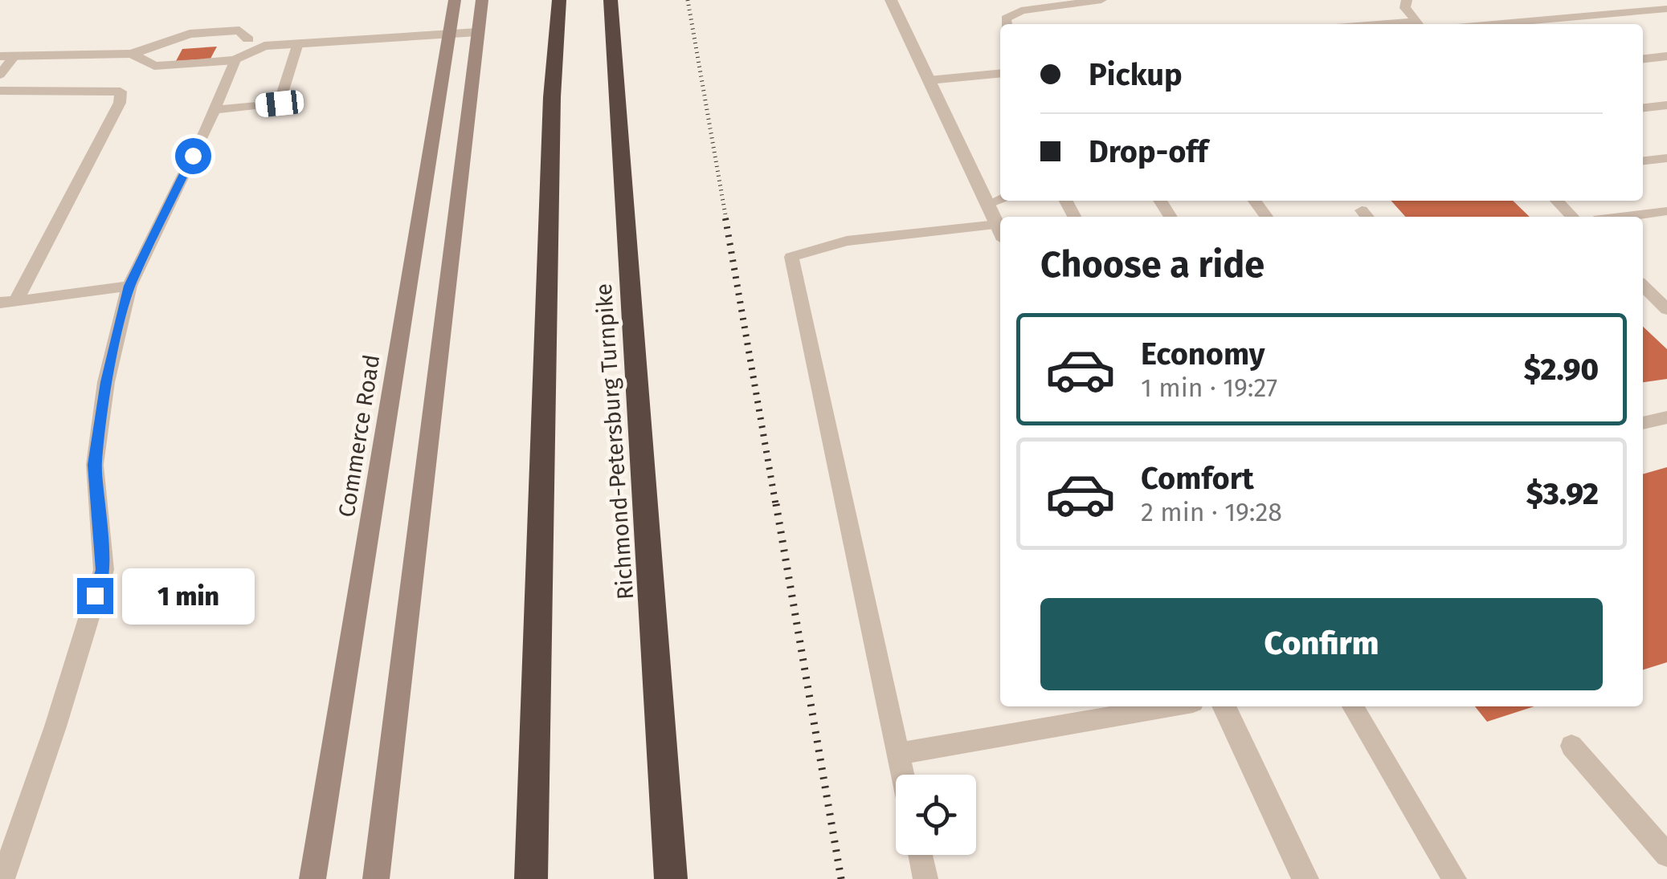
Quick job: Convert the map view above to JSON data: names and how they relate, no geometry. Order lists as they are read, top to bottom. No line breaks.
{"streets":{"highway":["Richmond-Petersburg Turnpike"],"main road":["Commerce Road"]},"page":{"banner":["Pickup","Drop-off"],"heading":"Choose a ride","list":[{"name":"Economy","note":"1 min · 19:27","value":"$2.90"},{"name":"Comfort","note":"2 min · 19:28","value":"$3.92"}],"bubble":"1 min","buttons":"Confirm"}}
